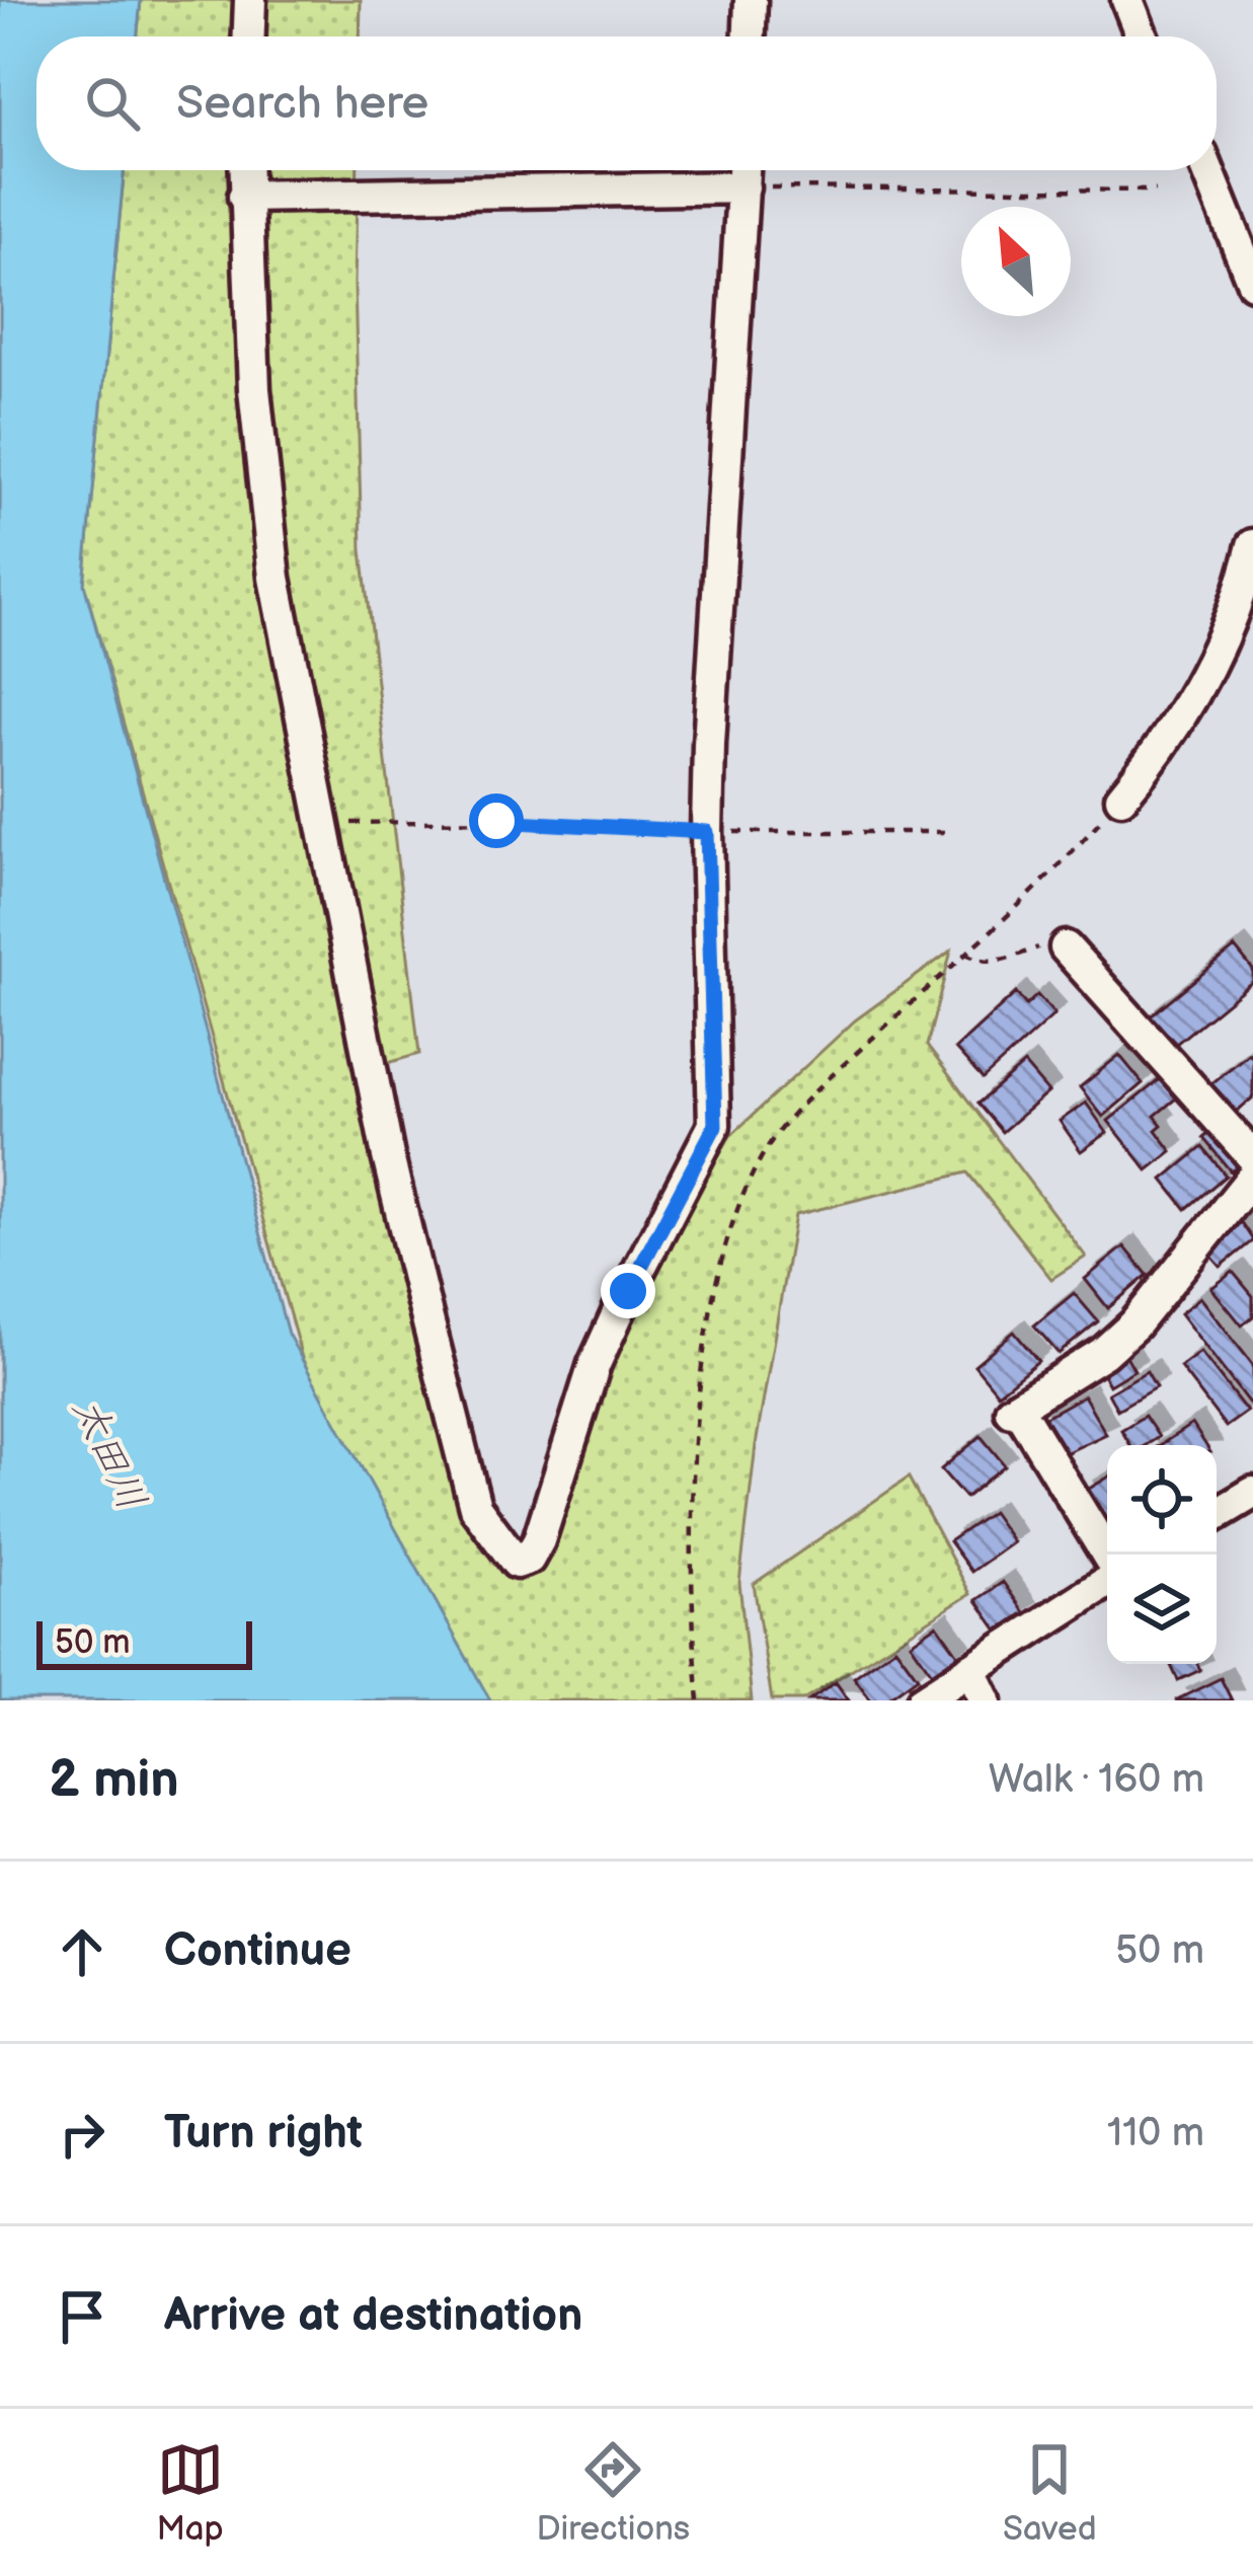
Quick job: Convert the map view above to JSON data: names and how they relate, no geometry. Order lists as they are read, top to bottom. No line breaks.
{"water":["太田川"],"scale_bar":"50 m","north":"top left","page":{"search":"Search here","scale":"50 m","heading":["2 min","Walk · 160 m"],"list":[["Continue","50 m"],["Turn right","110 m"],"Arrive at destination"],"nav":["Map","Directions","Saved"]}}
